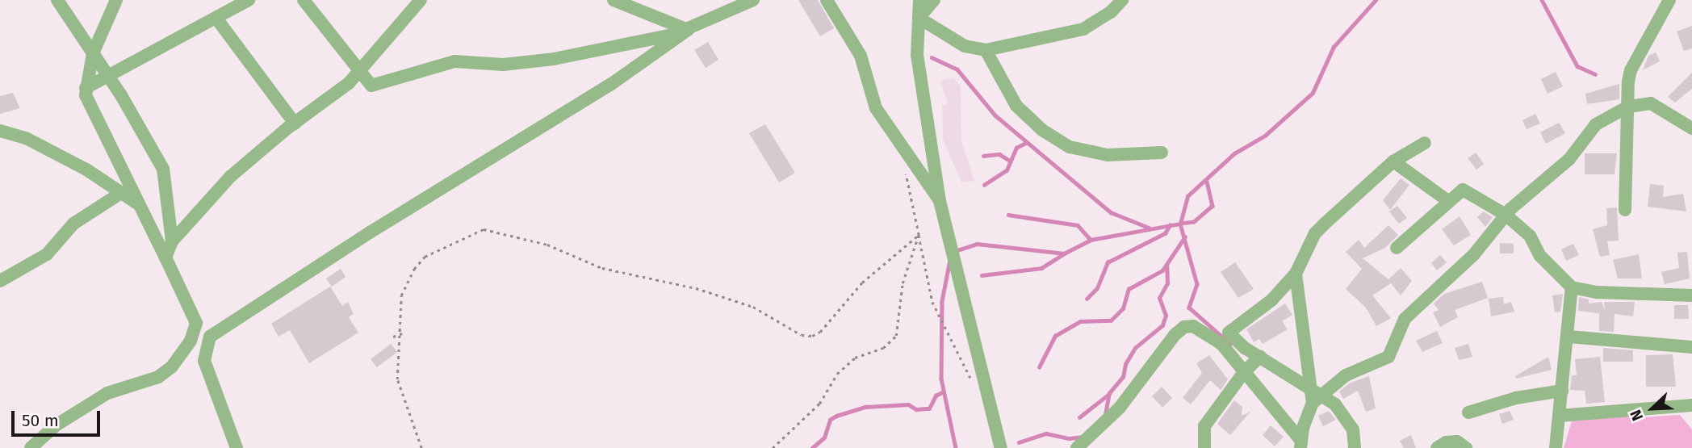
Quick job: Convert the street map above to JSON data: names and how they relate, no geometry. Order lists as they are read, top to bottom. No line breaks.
{"scale_bar":"50 m","north":"bottom left"}
